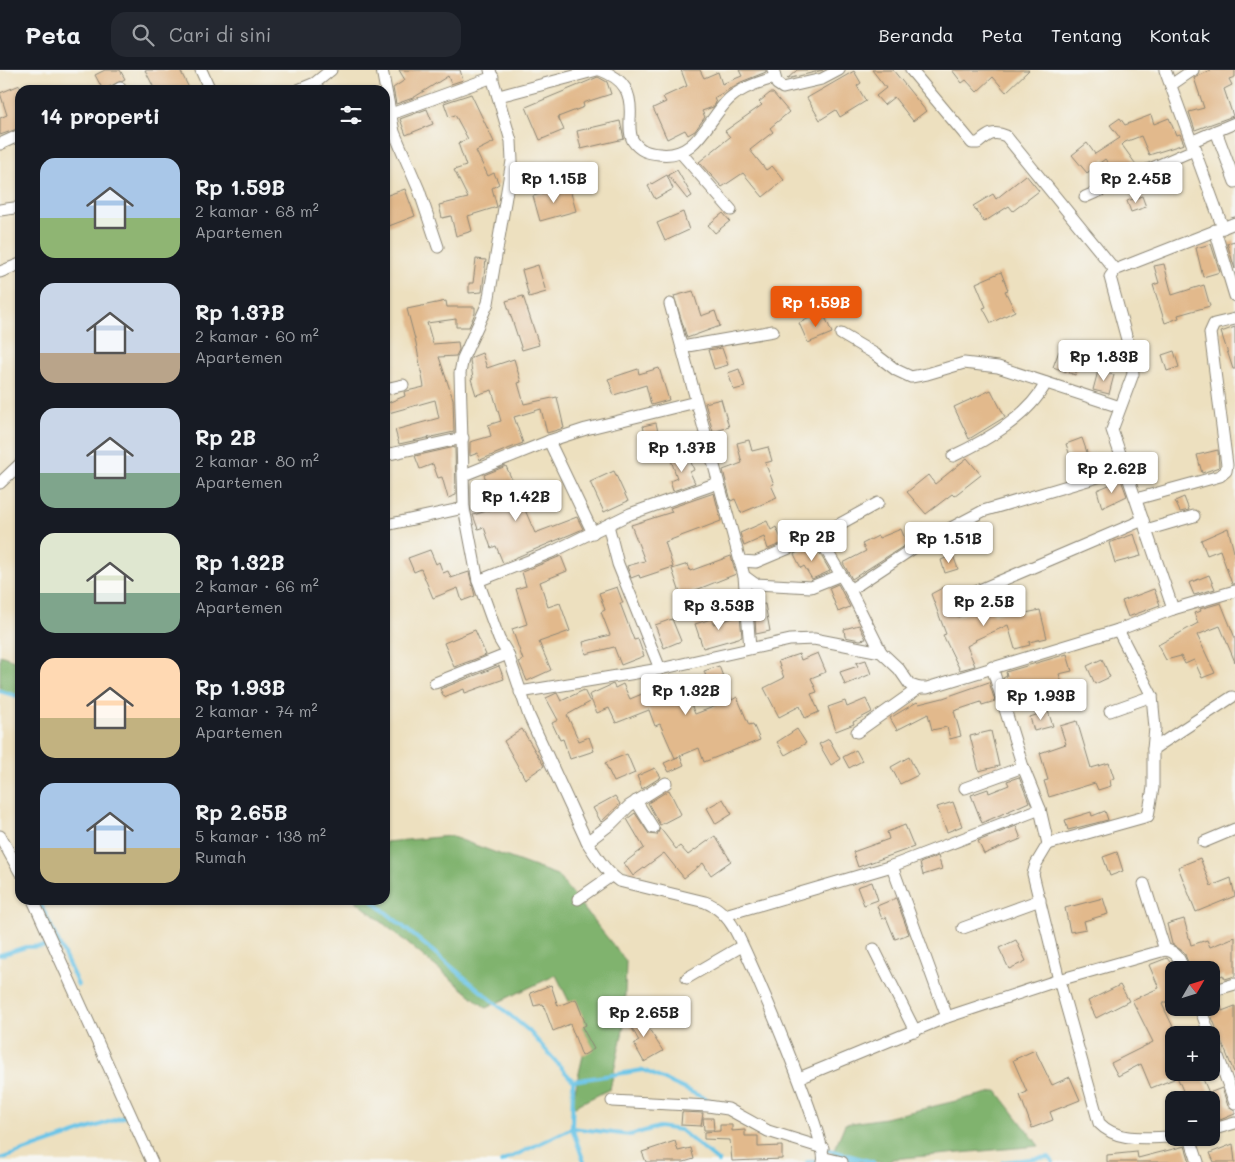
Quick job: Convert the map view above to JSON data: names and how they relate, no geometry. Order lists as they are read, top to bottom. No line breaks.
{"north":"top right","page":{"header":"Peta","search":"Cari di sini","nav":["Beranda","Peta","Tentang","Kontak"],"heading":"14 properti","list":[{"name":"Rp 1.59B","note":"2 kamar · 68 m² · Apartemen"},{"name":"Rp 1.37B","note":"2 kamar · 60 m² · Apartemen"},{"name":"Rp 2B","note":"2 kamar · 80 m² · Apartemen"},{"name":"Rp 1.32B","note":"2 kamar · 66 m² · Apartemen"},{"name":"Rp 1.93B","note":"2 kamar · 74 m² · Apartemen"},{"name":"Rp 2.65B","note":"5 kamar · 138 m² · Rumah"}],"price":["Rp 1.15B","Rp 2.45B","Rp 1.59B","Rp 1.83B","Rp 1.37B","Rp 2.62B","Rp 1.42B","Rp 2B","Rp 1.51B","Rp 2.5B","Rp 3.53B","Rp 1.32B","Rp 1.93B","Rp 2.65B"],"map_buttons":["+","−"]}}
